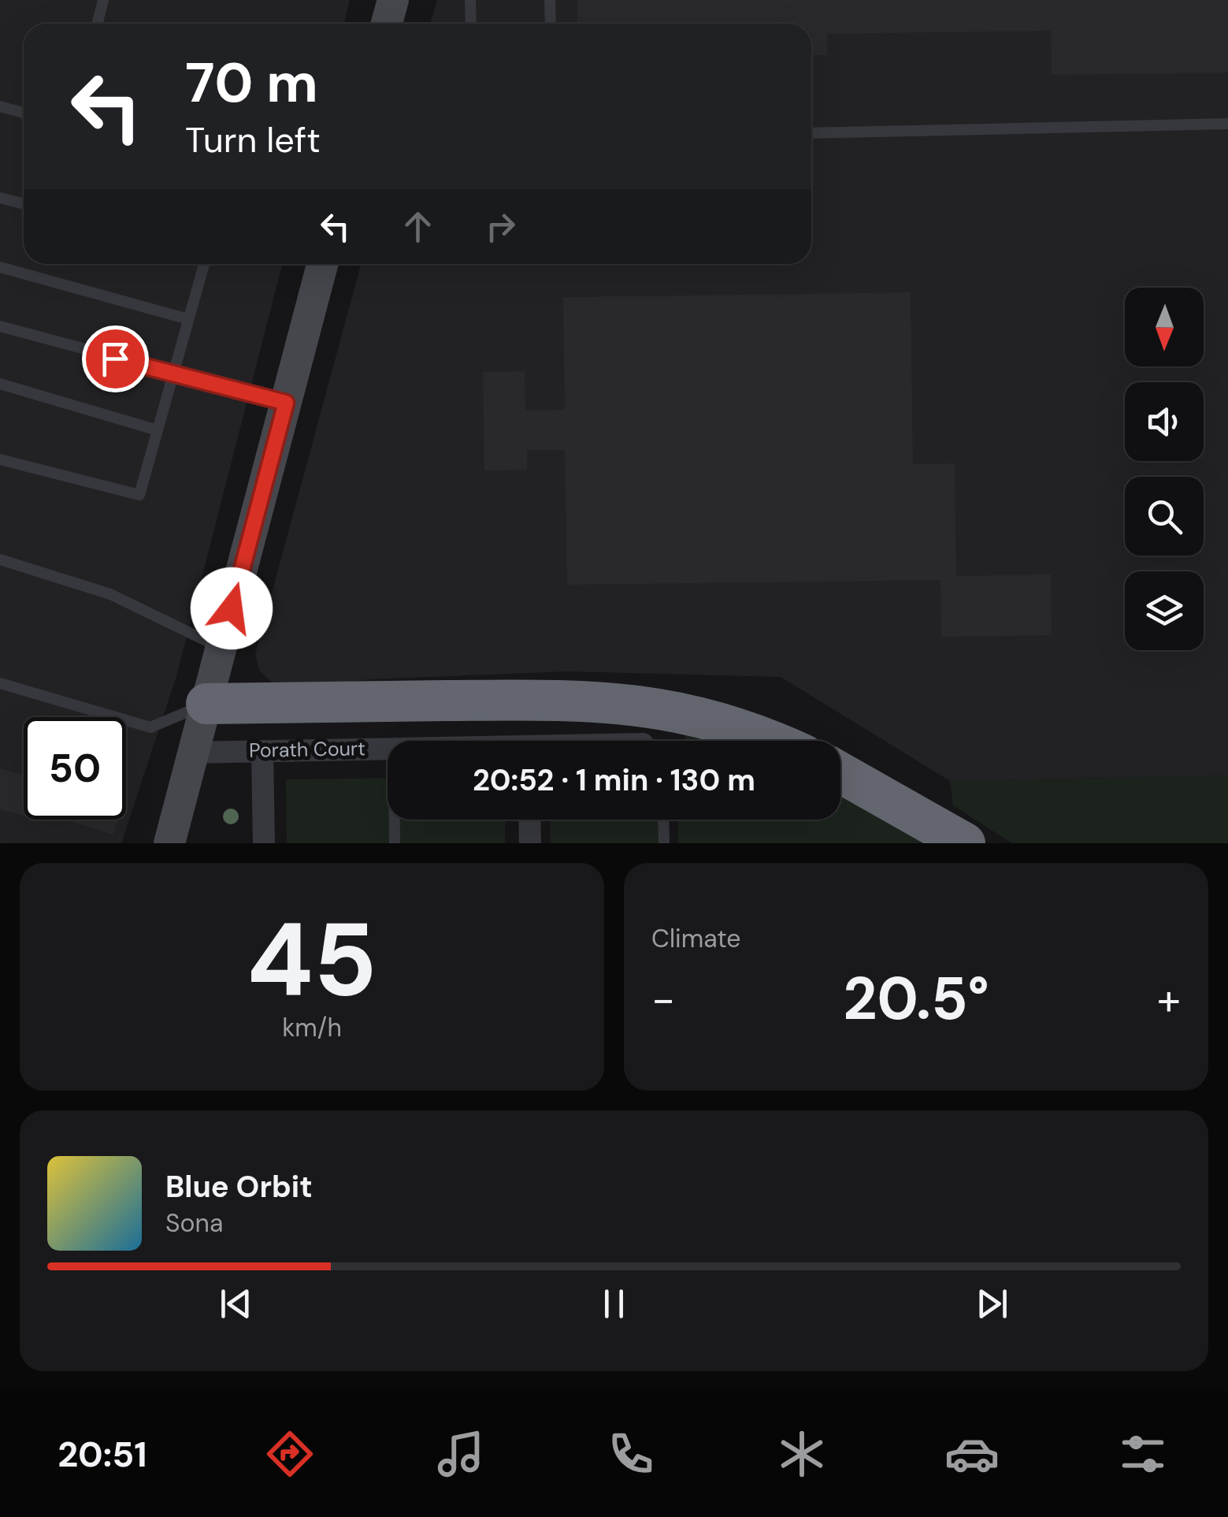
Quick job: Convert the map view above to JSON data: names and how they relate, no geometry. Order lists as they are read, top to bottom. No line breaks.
{"streets":{"street":["Porath Court"]},"north":"bottom","page":{"turn":["70 m","Turn left"],"limit":"50","trip":"20:52 · 1 min · 130 m","tile":[["45","km/h"],"Climate"],"heat":["−","20.5°","+"],"song":["Blue Orbit","Sona"],"tabs":"20:51"}}
